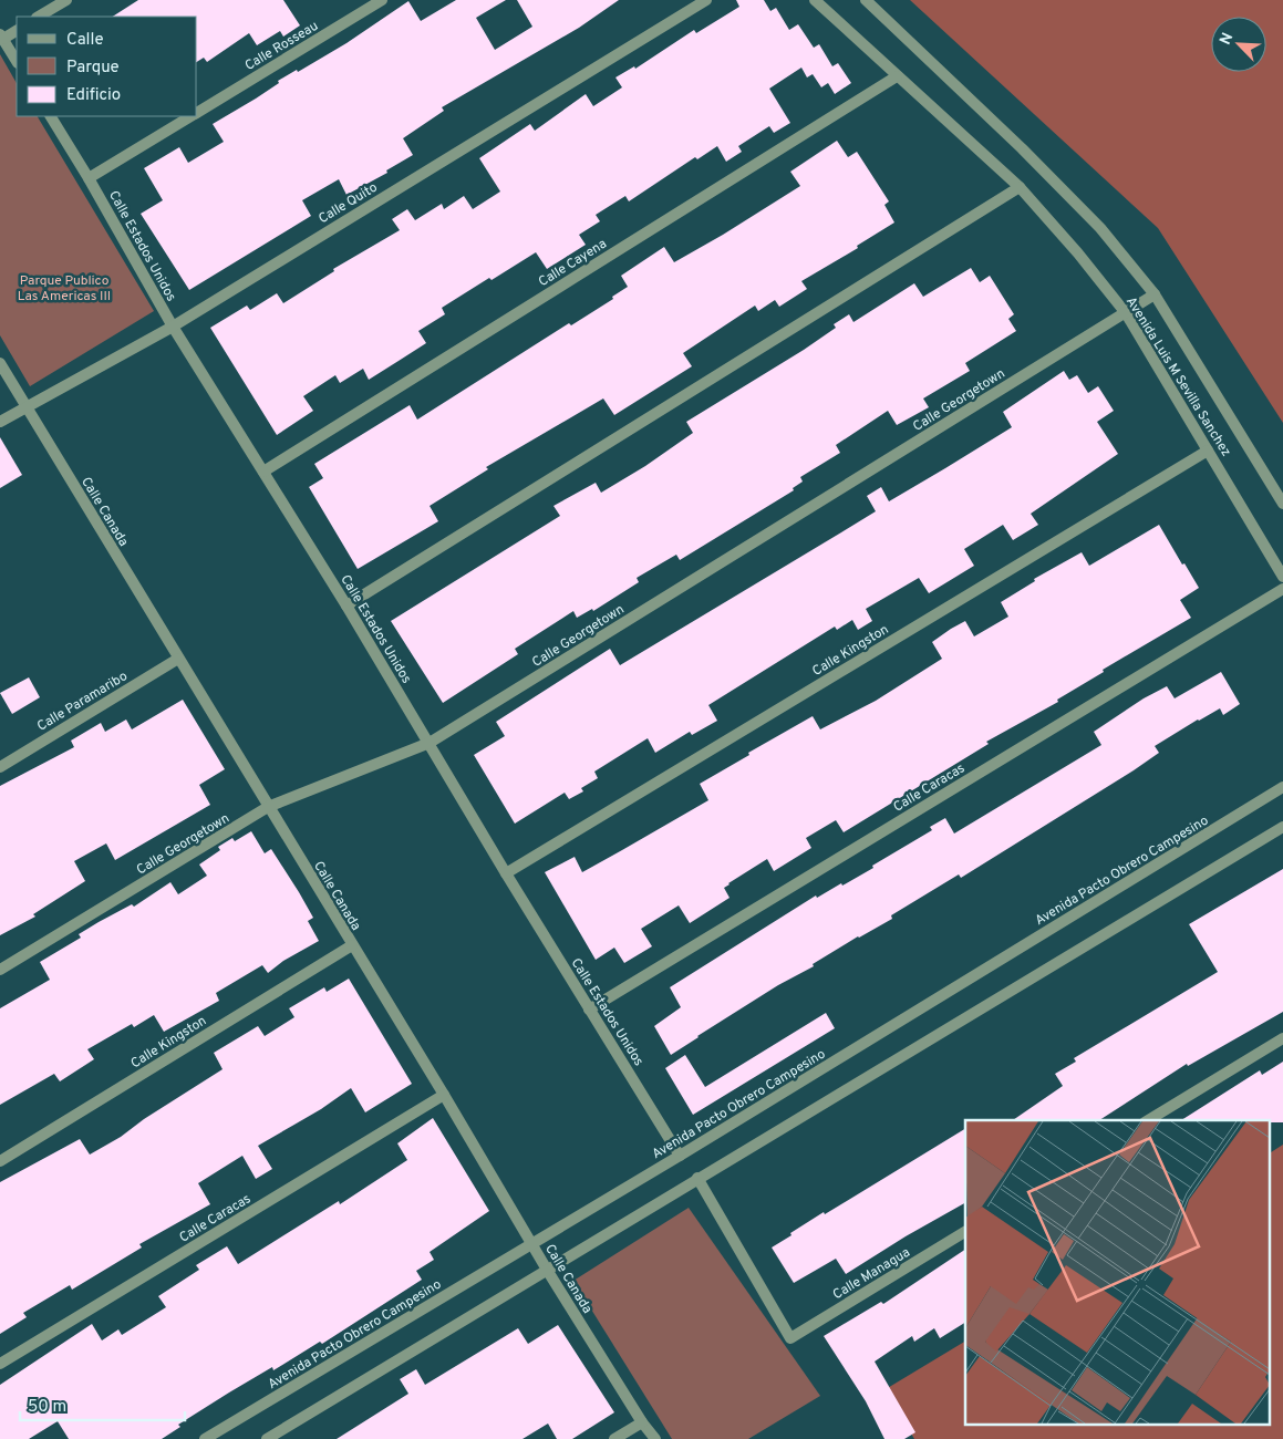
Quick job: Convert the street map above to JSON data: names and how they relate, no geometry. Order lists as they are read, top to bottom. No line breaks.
{"streets":{"street":["Calle Rosseau","Calle Quito","Calle Estados Unidos","Calle Cayena","Avenida Luis M Sevilla Sanchez","Calle Georgetown","Calle Canada","Calle Kingston","Calle Paramaribo","Calle Caracas","Avenida Pacto Obrero Campesino","Calle Managua"]},"crossings":[["Calle Rosseau","Calle Estados Unidos"],["Calle Quito","Calle Estados Unidos"],["Calle Quito","Calle Canada"],["Calle Estados Unidos","Calle Cayena"],["Calle Estados Unidos","Calle Georgetown"],["Calle Estados Unidos","Calle Kingston"],["Calle Estados Unidos","Calle Caracas"],["Calle Estados Unidos","Avenida Pacto Obrero Campesino"],["Calle Cayena","Avenida Luis M Sevilla Sanchez"],["Avenida Luis M Sevilla Sanchez","Calle Georgetown"],["Avenida Luis M Sevilla Sanchez","Calle Kingston"],["Calle Georgetown","Calle Canada"],["Calle Canada","Calle Kingston"],["Calle Canada","Calle Paramaribo"],["Calle Canada","Calle Caracas"],["Calle Canada","Avenida Pacto Obrero Campesino"]],"parks":["Parque Publico Las Americas III"],"legend":["Calle","Parque","Edificio"],"scale_bar":"50 m","north":"top left"}
